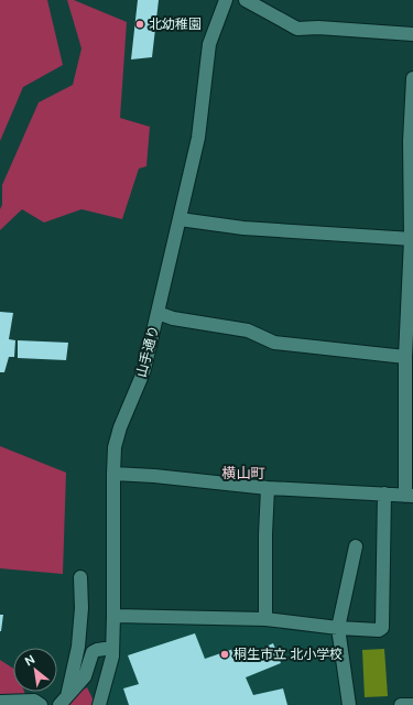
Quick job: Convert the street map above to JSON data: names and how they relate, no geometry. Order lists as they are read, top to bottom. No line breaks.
{"streets":{"street":["山手通り"]},"districts":["横山町"],"places":["北幼稚園","桐生市立 北小学校"],"north":"top left"}
